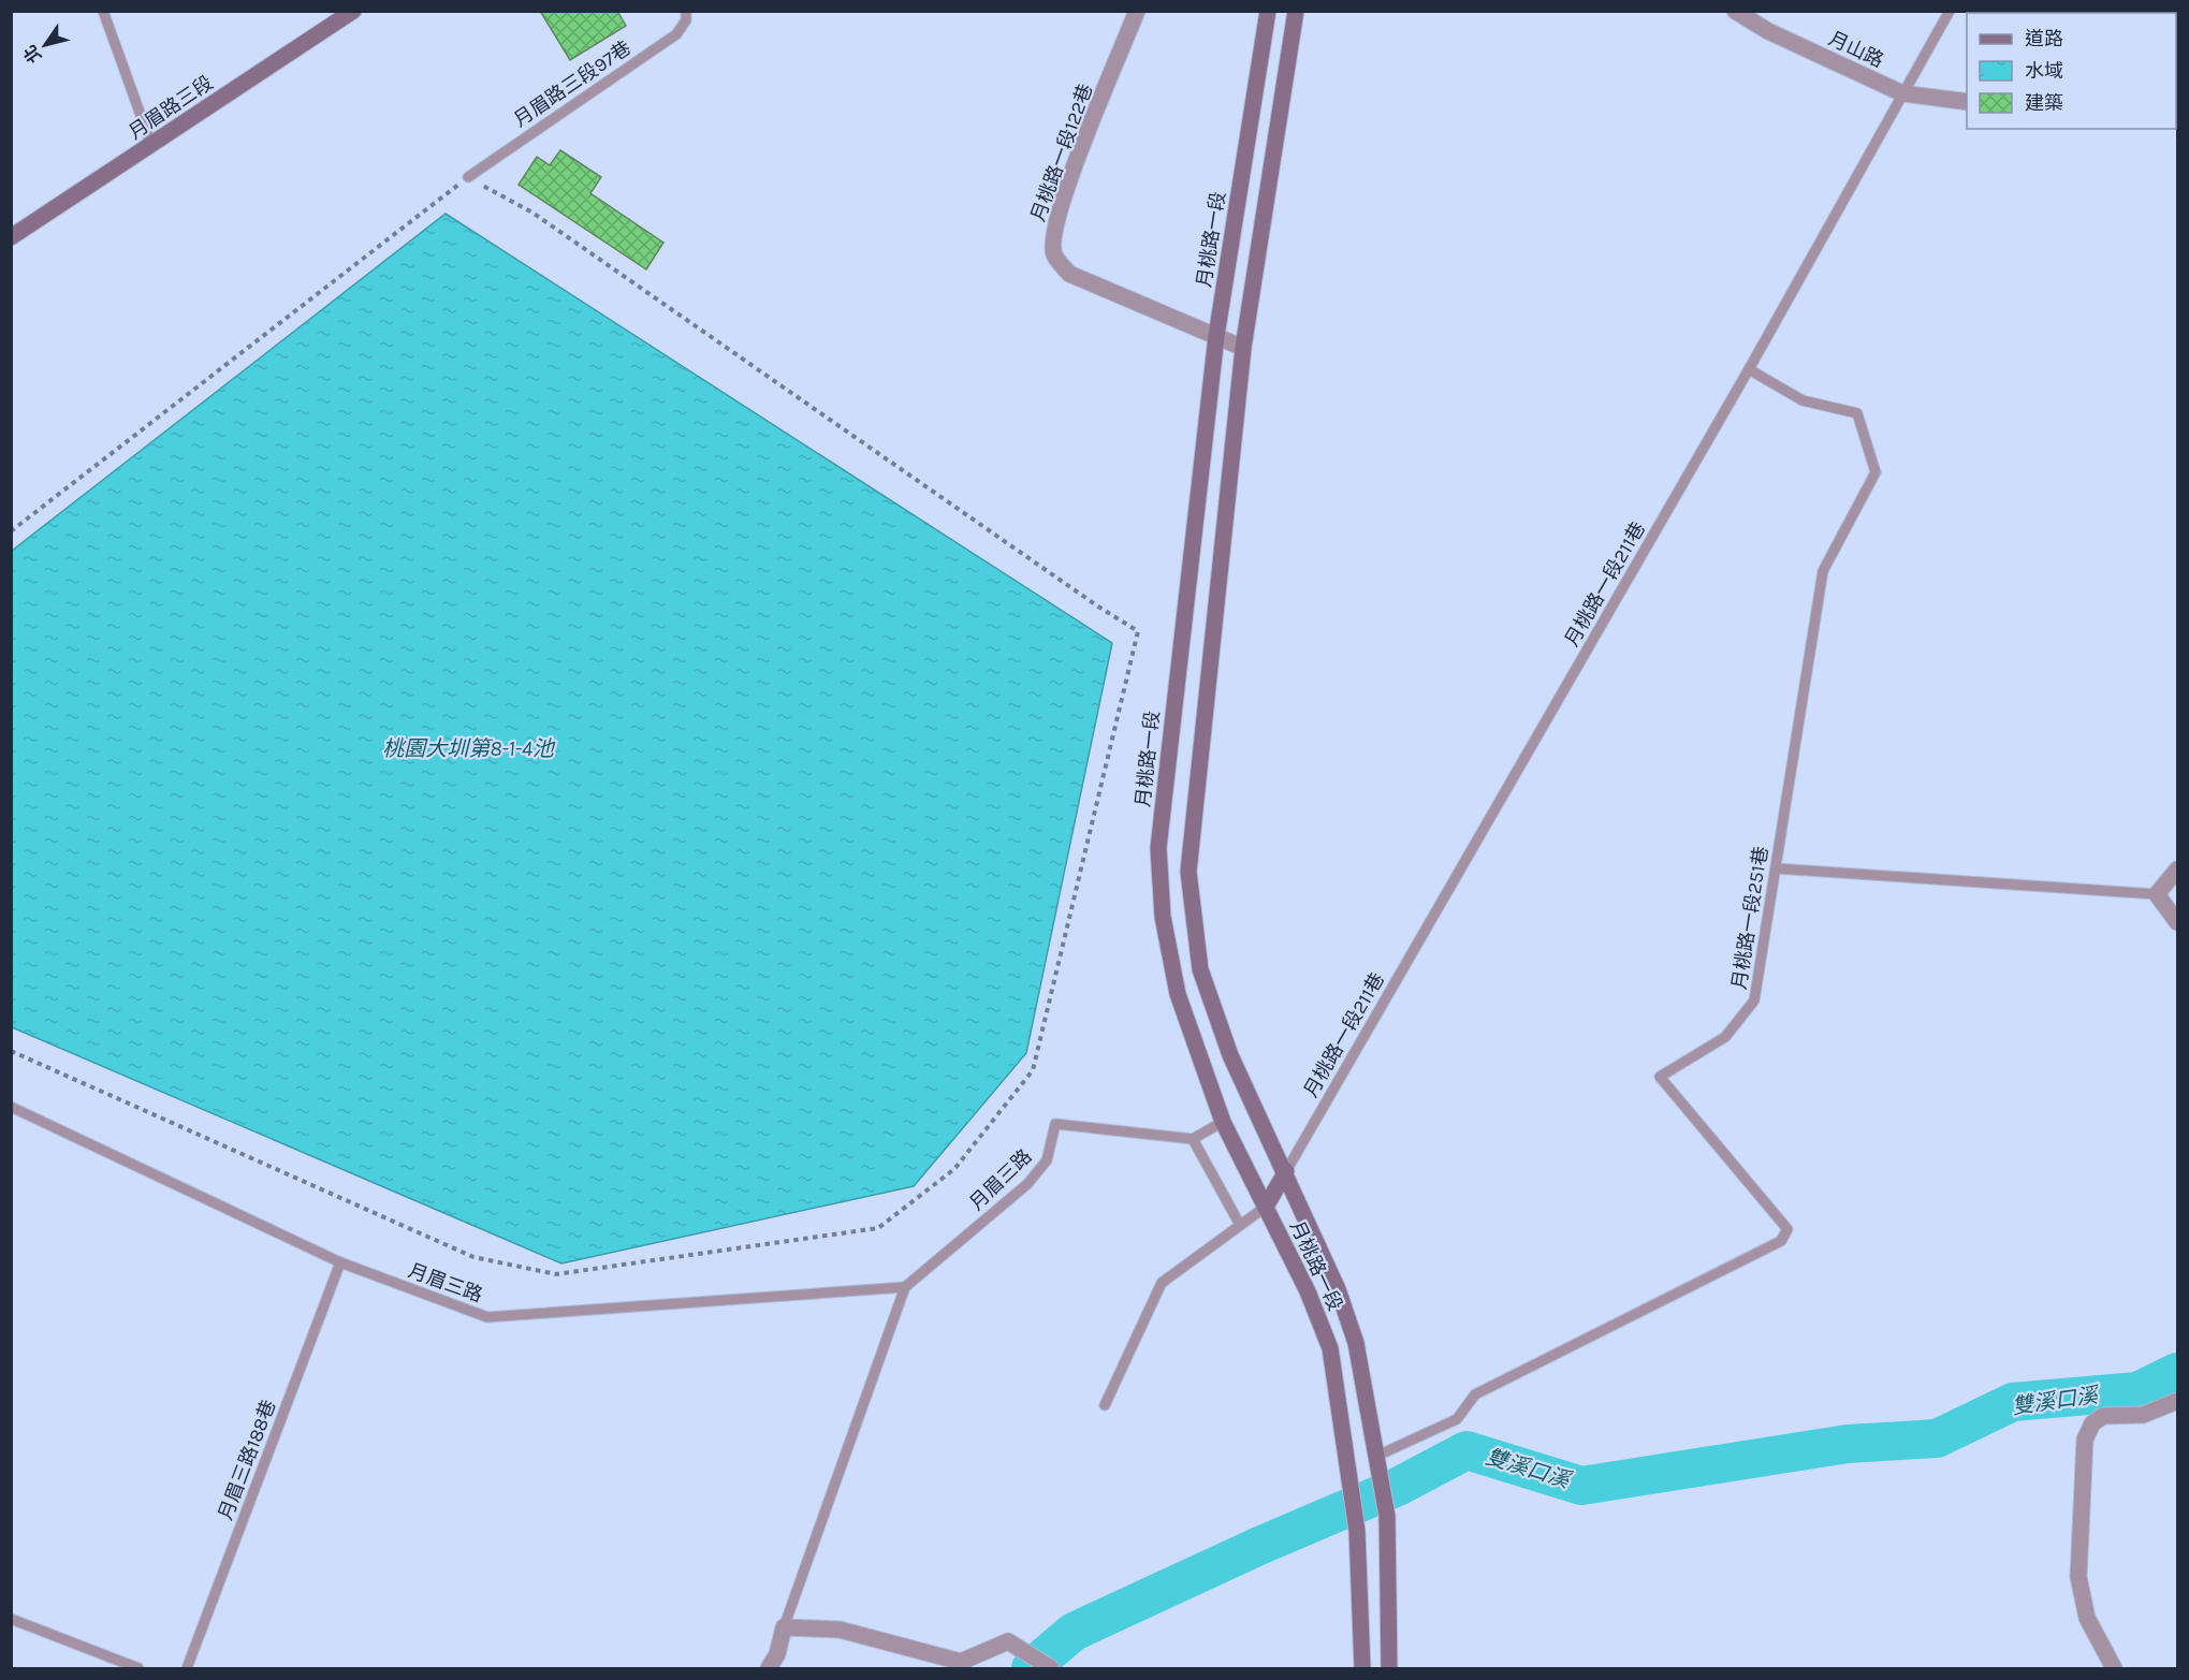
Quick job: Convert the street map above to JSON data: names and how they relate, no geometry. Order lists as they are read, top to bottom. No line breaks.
{"streets":{"street":["月山路","月眉路三段","月桃路一段122巷","月桃路一段"],"lane":["月眉路三段97巷","月桃路一段211巷","月桃路一段251巷","月眉三路","月眉三路188巷"]},"crossings":[["月山路","月桃路一段211巷"],["月桃路一段122巷","月桃路一段"],["月桃路一段","月桃路一段211巷"],["月桃路一段","月桃路一段251巷"],["月桃路一段211巷","月桃路一段251巷"],["月眉三路","月眉三路188巷"]],"water":["桃園大圳第8-1-4池","雙溪口溪"],"legend":["道路","水域","建築"],"north":"bottom left"}
